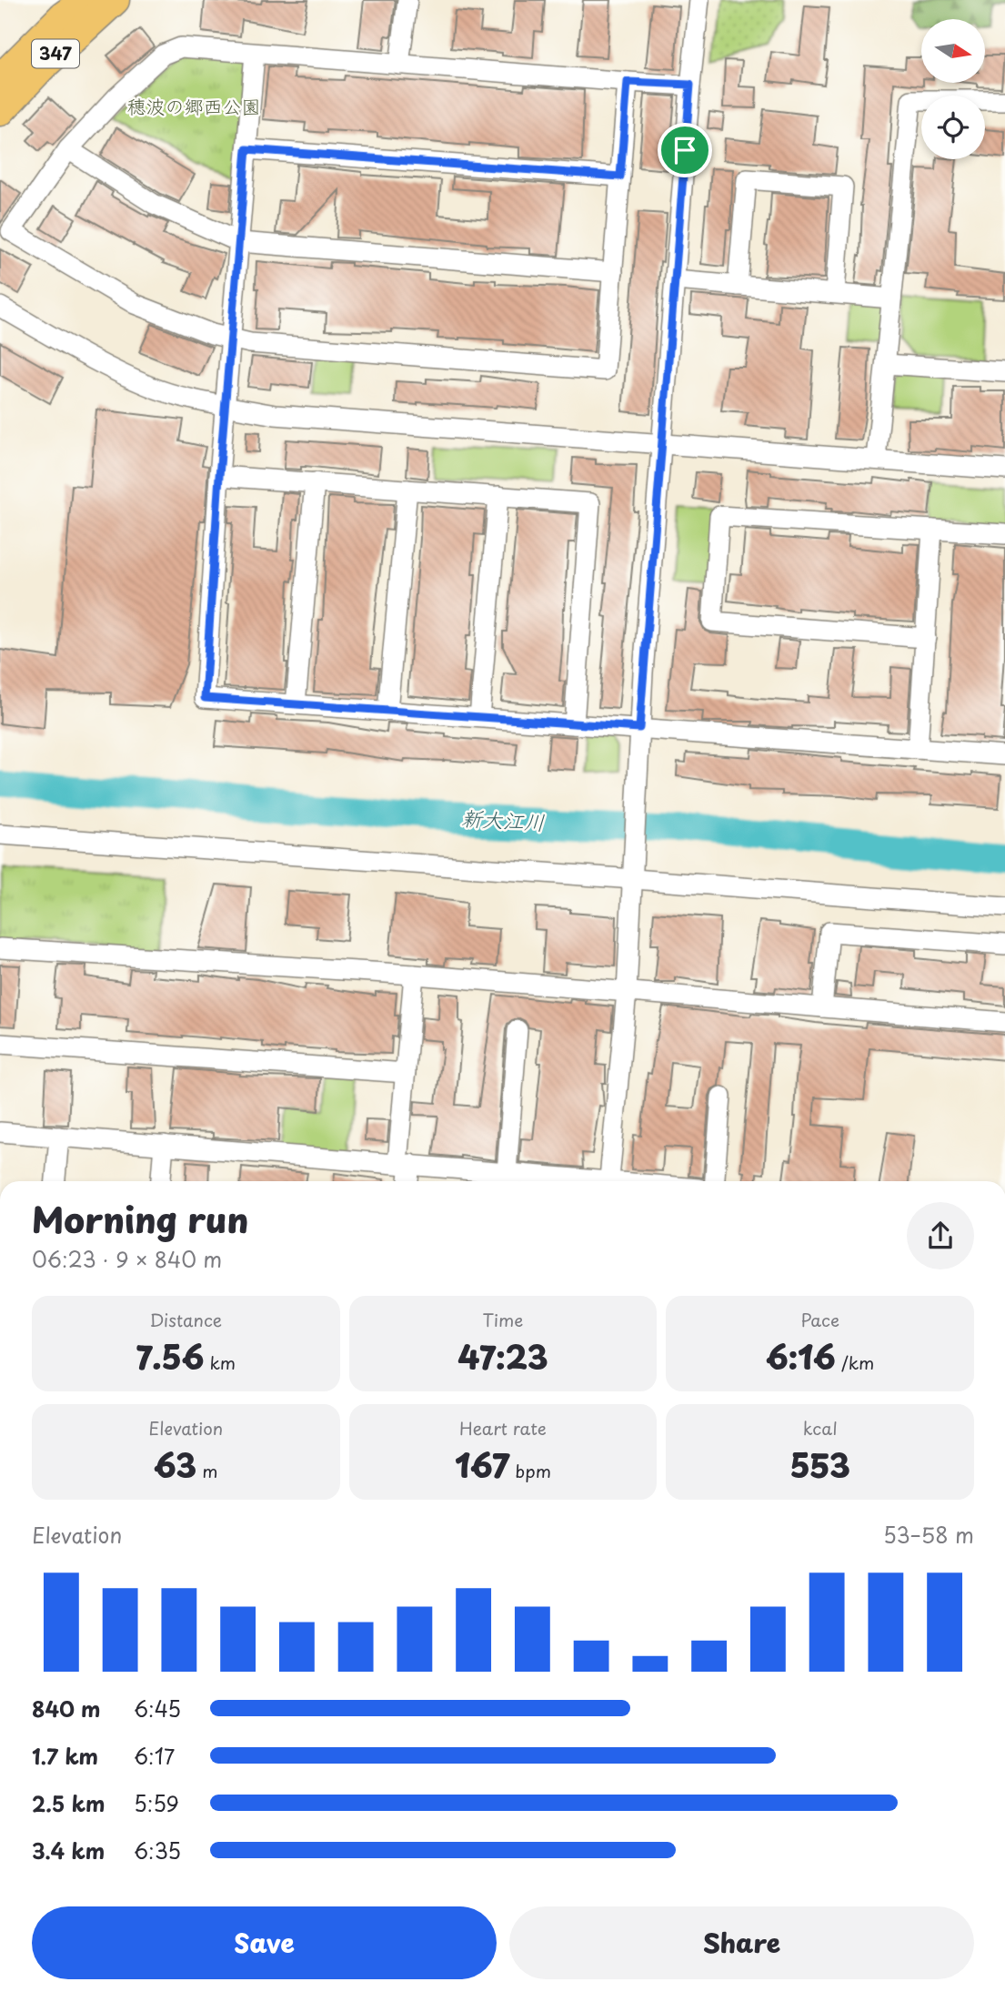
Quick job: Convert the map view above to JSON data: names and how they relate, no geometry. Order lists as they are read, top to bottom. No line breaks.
{"streets":{"highway":["347"]},"water":["新大江川"],"parks":["穂波の郷西公園"],"north":"right","page":{"heading":["Morning run","06:23 · 9 × 840 m"],"stats":[["Distance","7.56 km"],["Time","47:23"],["Pace","6:16 /km"],["Elevation","63 m"],["Heart rate","167 bpm"],["kcal","553"]],"chart":["Elevation","53–58 m"],"list":[{"name":"840 m","note":"6:45"},{"name":"1.7 km","note":"6:17"},{"name":"2.5 km","note":"5:59"},{"name":"3.4 km","note":"6:35"}],"buttons":["Save","Share"]}}
